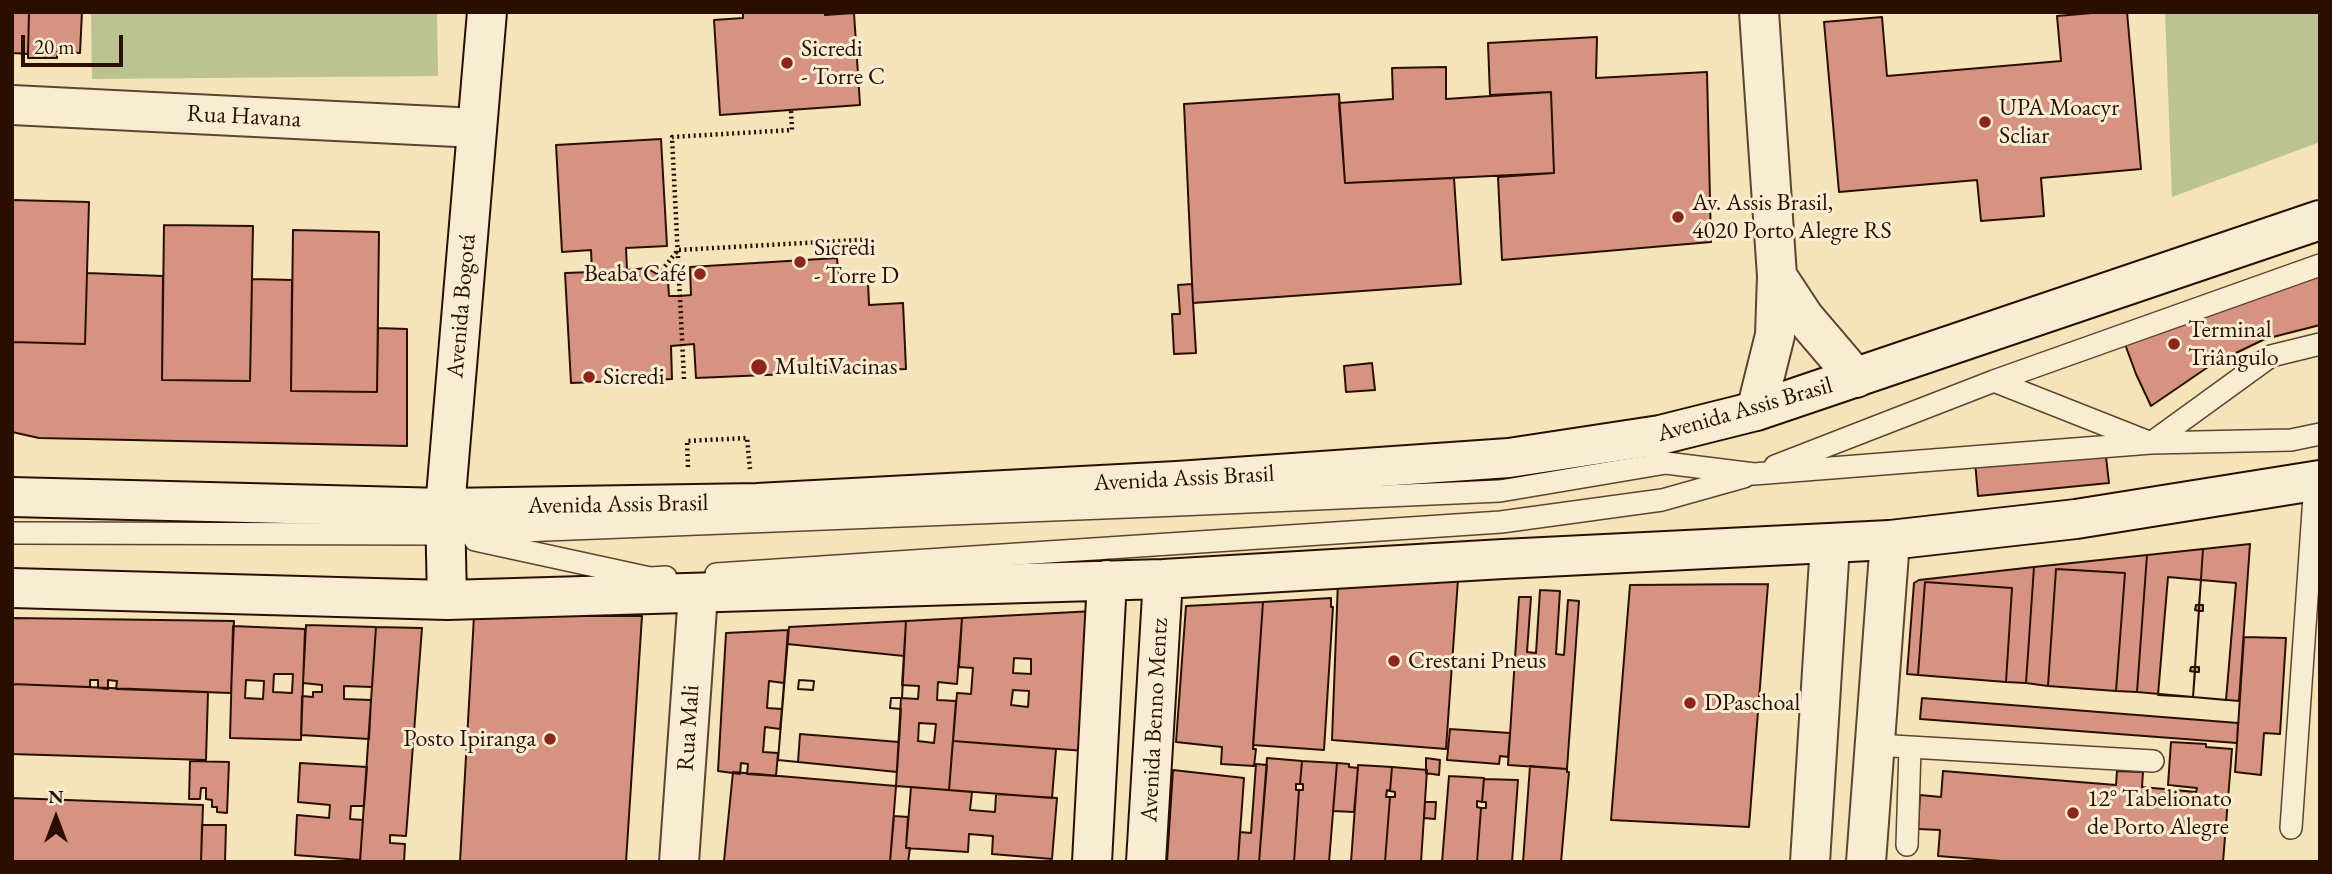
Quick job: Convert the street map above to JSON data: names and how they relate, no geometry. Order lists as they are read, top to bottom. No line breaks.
{"streets":{"main road":["Rua Havana","Avenida Bogotá","Avenida Assis Brasil","Avenida Benno Mentz","Rua Mali"]},"crossings":[["Rua Havana","Avenida Bogotá"],["Avenida Bogotá","Avenida Assis Brasil"]],"places":["Sicredi - Torre C","UPA Moacyr Scliar","Av. Assis Brasil, 4020 Porto Alegre RS","Sicredi - Torre D","Beaba Café","Terminal Triângulo","MultiVacinas","Sicredi","Crestani Pneus","DPaschoal","Posto Ipiranga","12° Tabelionato de Porto Alegre"],"scale_bar":"20 m","north":"top"}
